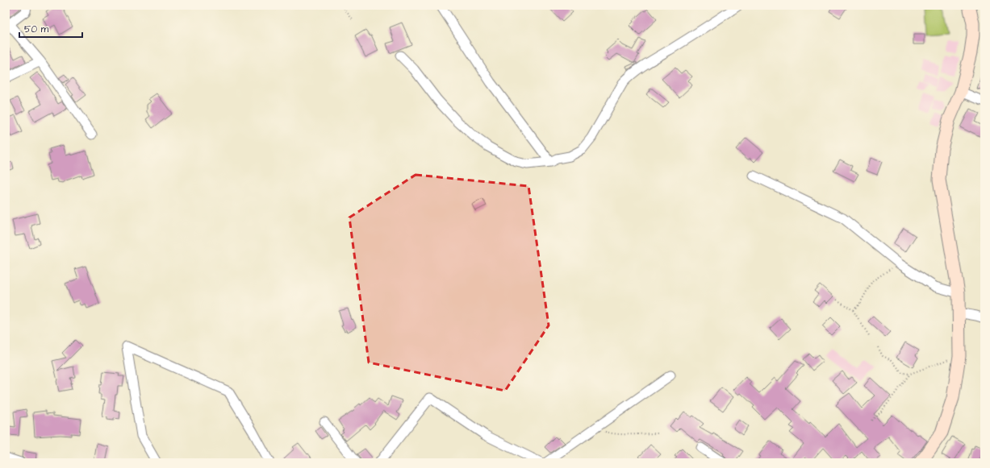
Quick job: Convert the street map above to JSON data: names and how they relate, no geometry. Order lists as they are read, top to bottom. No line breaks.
{"scale_bar":"50 m"}
